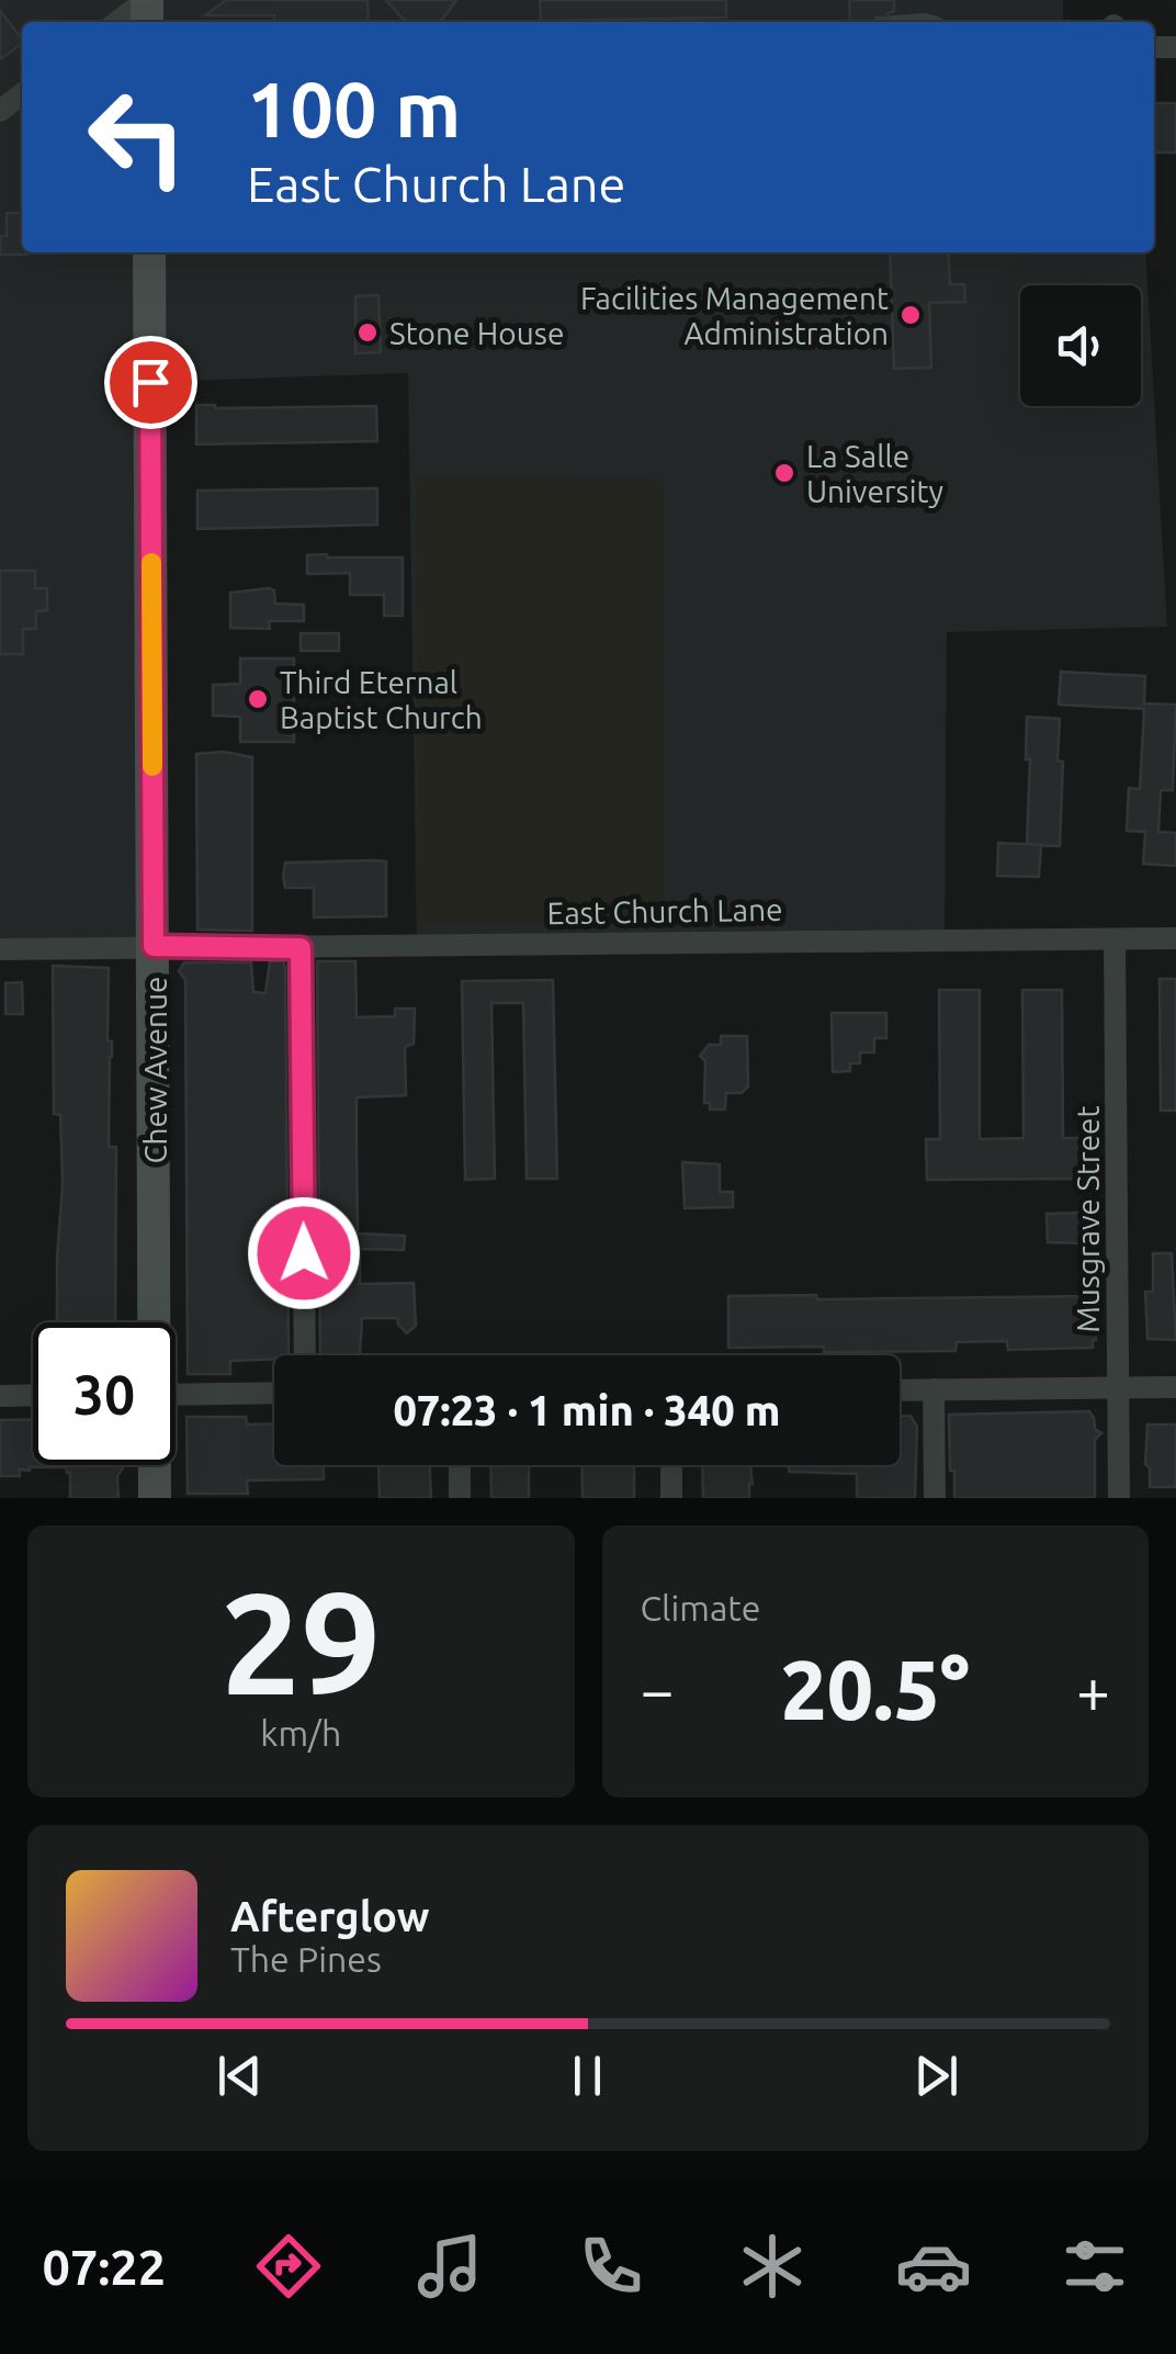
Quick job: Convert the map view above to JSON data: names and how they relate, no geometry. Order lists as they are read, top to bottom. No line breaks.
{"streets":{"street":["East Church Lane","Chew Avenue","Musgrave Street"]},"crossings":[["East Church Lane","Chew Avenue"],["East Church Lane","Musgrave Street"]],"places":["Facilities Management Administration","Stone House","La Salle University","Third Eternal Baptist Church"],"page":{"turn":["100 m","East Church Lane"],"limit":"30","trip":"07:23 · 1 min · 340 m","tile":[["29","km/h"],"Climate"],"heat":["−","20.5°","+"],"song":["Afterglow","The Pines"],"tabs":"07:22"}}
